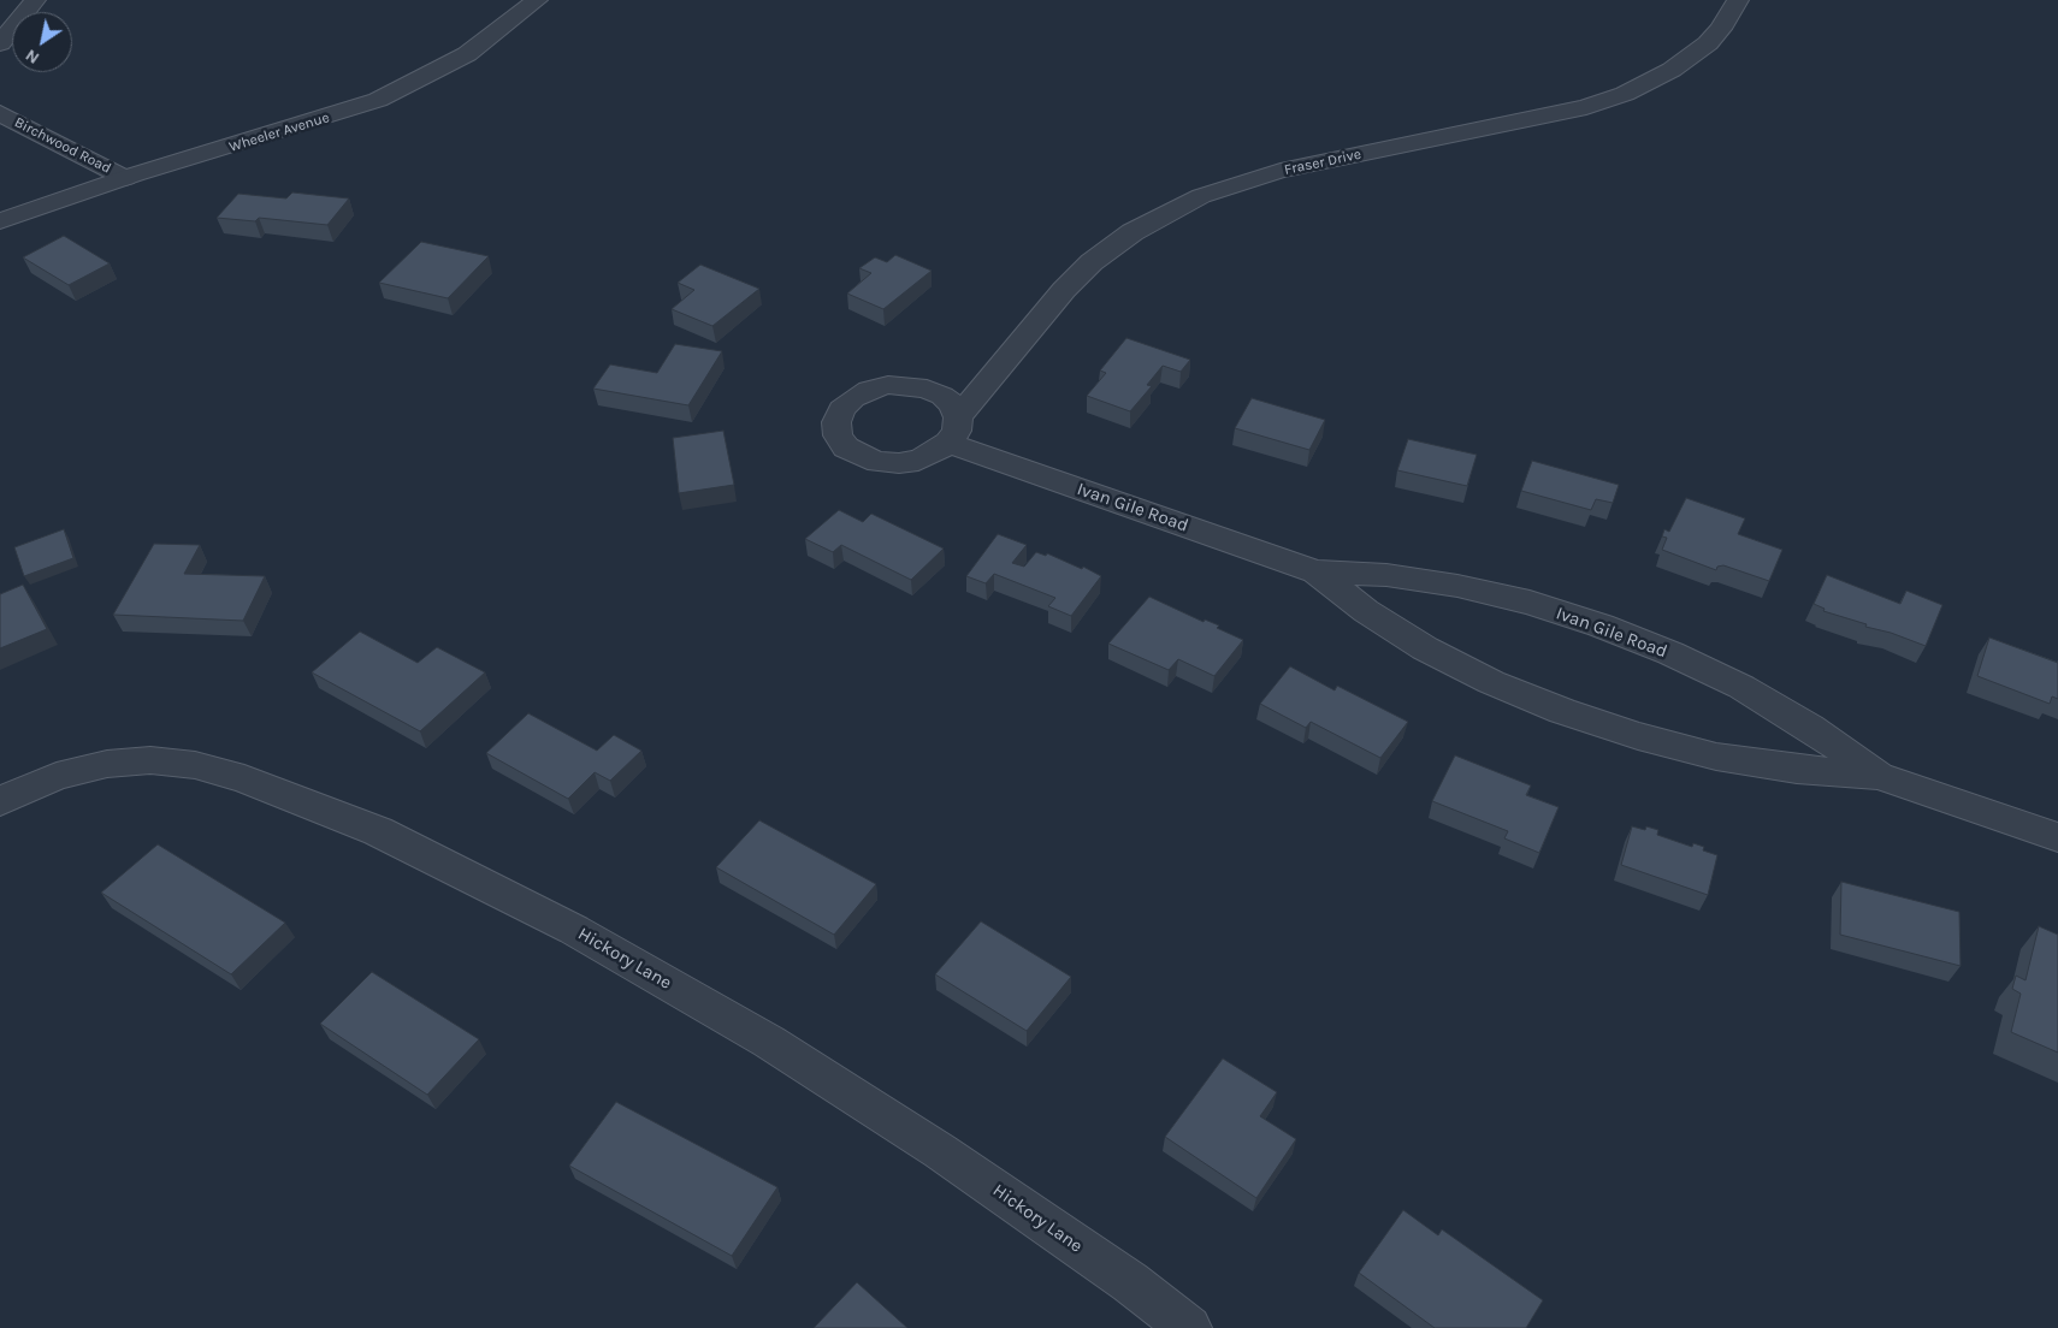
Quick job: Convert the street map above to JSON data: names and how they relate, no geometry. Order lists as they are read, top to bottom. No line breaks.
{"streets":{"street":["Wheeler Avenue","Birchwood Road","Fraser Drive","Ivan Gile Road","Hickory Lane"]},"crossings":[["Wheeler Avenue","Birchwood Road"],["Fraser Drive","Ivan Gile Road"]],"north":"bottom left"}
